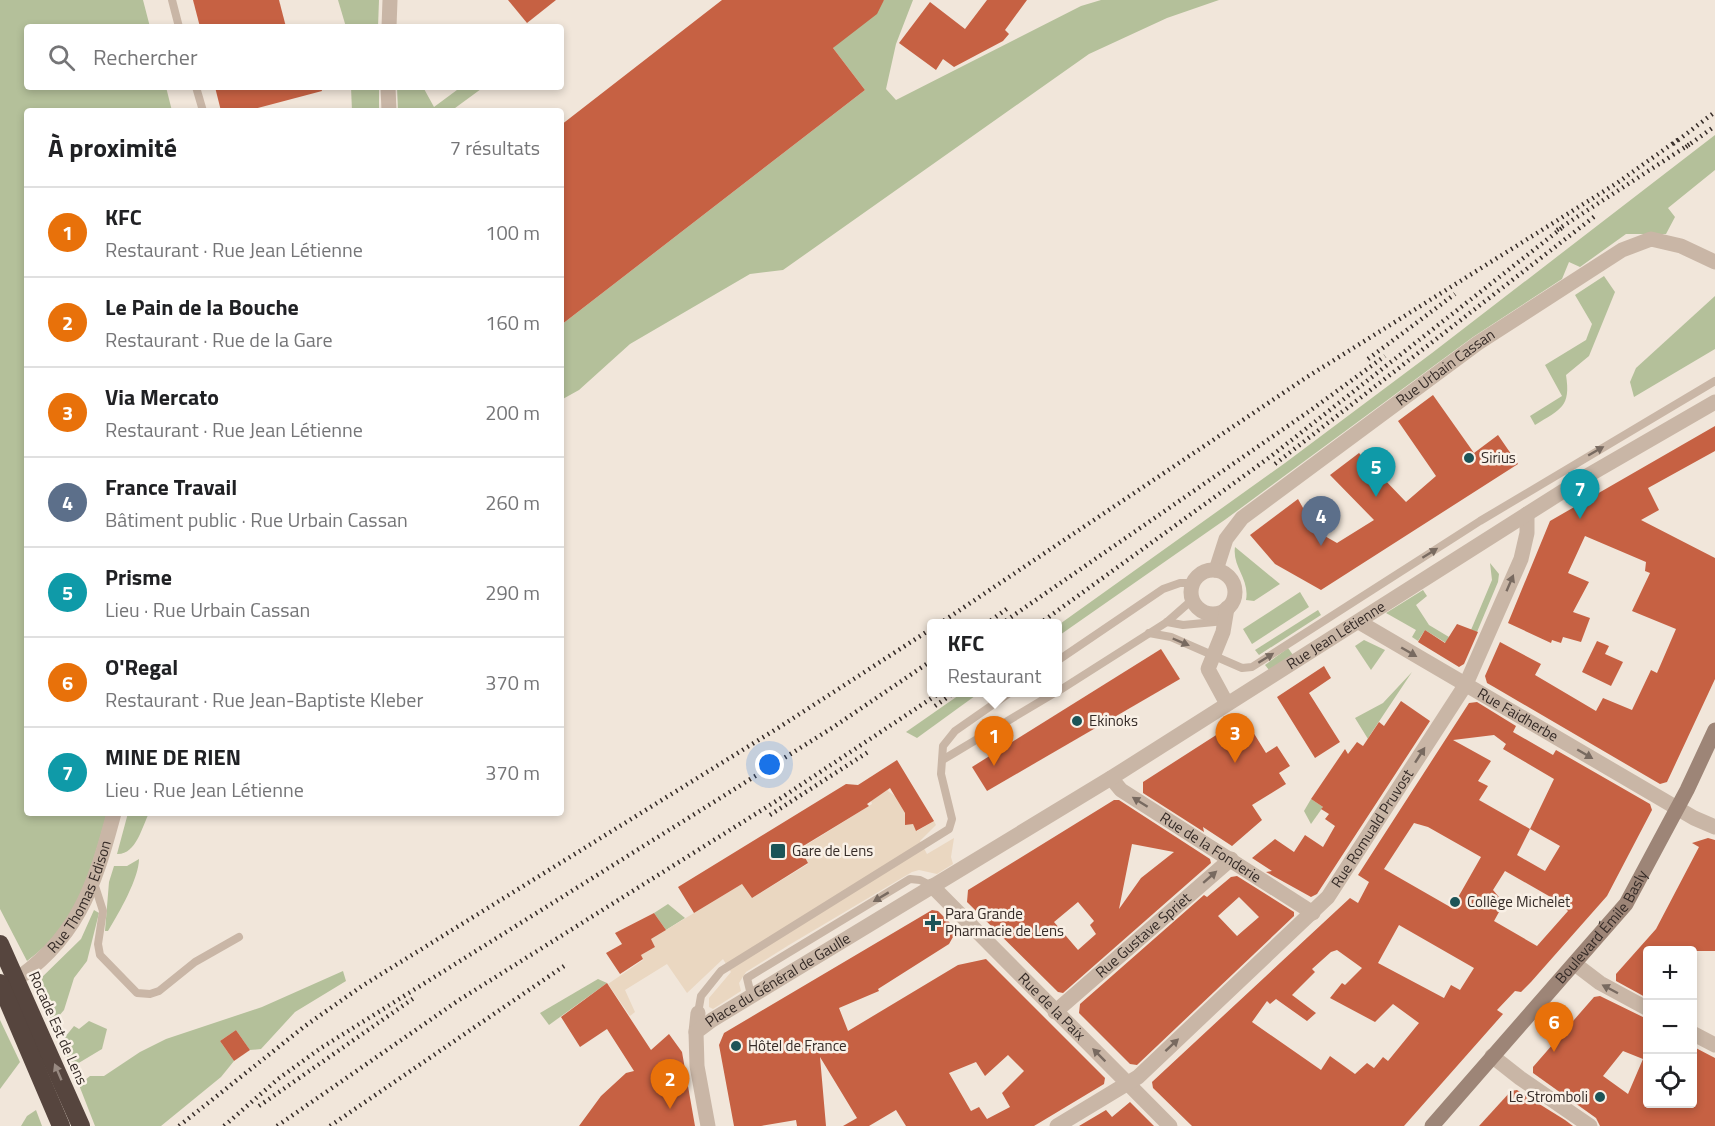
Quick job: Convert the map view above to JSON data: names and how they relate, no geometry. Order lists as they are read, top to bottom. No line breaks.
{"streets":{"highway":["Rocade Est de Lens"],"main road":["Boulevard Émile Basly"],"street":["Rue Urbain Cassan","Rue Jean Létienne","Rue Faidherbe","Rue Romuald Pruvost","Rue de la Fonderie","Rue Thomas Edison","Rue Gustave Spriet","Place du Général de Gaulle","Rue de la Paix"]},"crossings":[["Rue Jean Létienne","Rue Faidherbe"],["Rue Jean Létienne","Rue Romuald Pruvost"],["Rue Jean Létienne","Rue de la Fonderie"],["Rue Jean Létienne","Place du Général de Gaulle"],["Rue Faidherbe","Rue Romuald Pruvost"],["Rue Faidherbe","Boulevard Émile Basly"],["Rue Romuald Pruvost","Rue de la Fonderie"],["Rue Romuald Pruvost","Rue de la Paix"],["Rue de la Fonderie","Rue Gustave Spriet"],["Rue Gustave Spriet","Rue de la Paix"],["Place du Général de Gaulle","Rue de la Paix"]],"one_way":["Rue Faidherbe","Rue Romuald Pruvost","Rue de la Fonderie","Rue Gustave Spriet"],"places":{"other":["Sirius","Ekinoks","Collège Michelet","Hôtel de France","Le Stromboli"],"transit":["Gare de Lens"],"health":["Para Grande Pharmacie de Lens"]},"page":{"search":"Rechercher","heading":["À proximité","7 résultats"],"list":[{"mark":"1","name":"KFC","note":"Restaurant · Rue Jean Létienne","value":"100 m"},{"mark":"2","name":"Le Pain de la Bouche","note":"Restaurant · Rue de la Gare","value":"160 m"},{"mark":"3","name":"Via Mercato","note":"Restaurant · Rue Jean Létienne","value":"200 m"},{"mark":"4","name":"France Travail","note":"Bâtiment public · Rue Urbain Cassan","value":"260 m"},{"mark":"5","name":"Prisme","note":"Lieu · Rue Urbain Cassan","value":"290 m"},{"mark":"6","name":"O'Regal","note":"Restaurant · Rue Jean-Baptiste Kleber","value":"370 m"},{"mark":"7","name":"MINE DE RIEN","note":"Lieu · Rue Jean Létienne","value":"370 m"}],"pins":["5","7","4","3","1","6","2"],"popup":["KFC","Restaurant"],"map_buttons":["+","−"]}}
